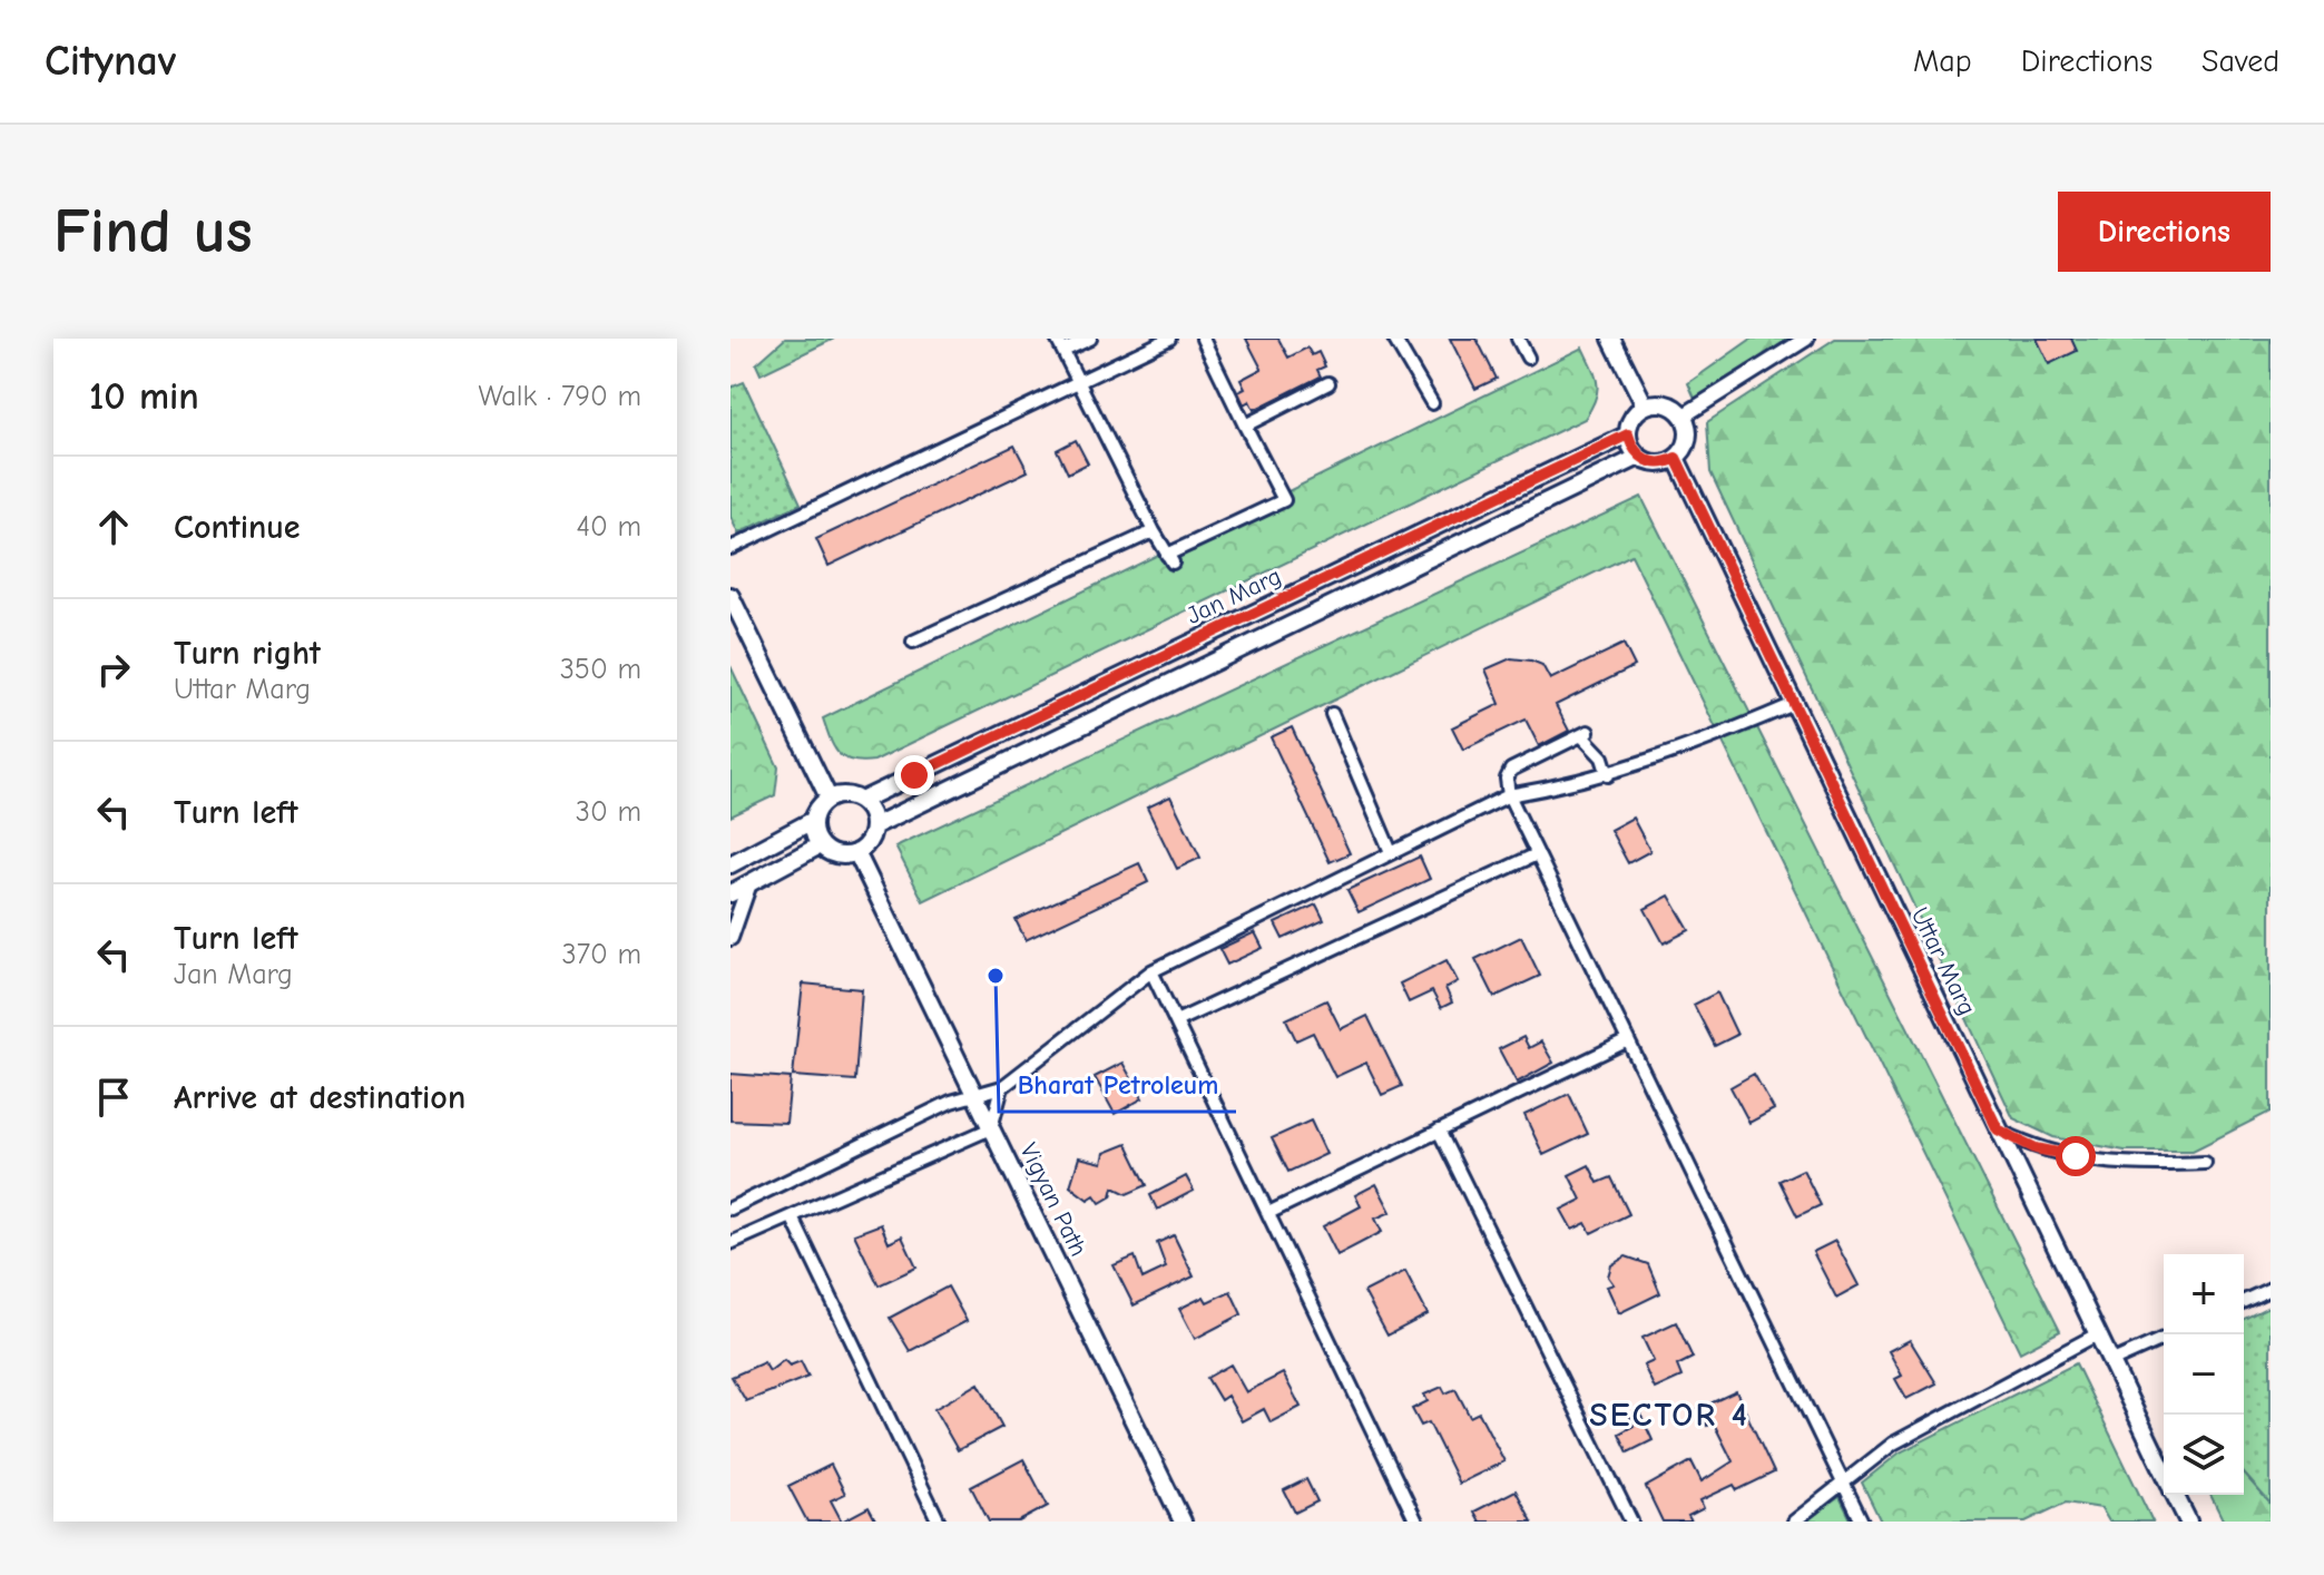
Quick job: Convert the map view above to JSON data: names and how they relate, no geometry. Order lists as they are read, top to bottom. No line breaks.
{"streets":{"main road":["Jan Marg","Uttar Marg","Vigyan Path"]},"crossings":[["Jan Marg","Uttar Marg"],["Jan Marg","Vigyan Path"]],"districts":["SECTOR 4"],"places":["Bharat Petroleum"],"page":{"header":"Citynav","nav":["Map","Directions","Saved"],"buttons":"Directions","title":"Find us","heading":["10 min","Walk · 790 m"],"list":[["Continue","40 m"],["Turn right","Uttar Marg","350 m"],["Turn left","30 m"],["Turn left","Jan Marg","370 m"],"Arrive at destination"],"map_buttons":["+","−"]}}
